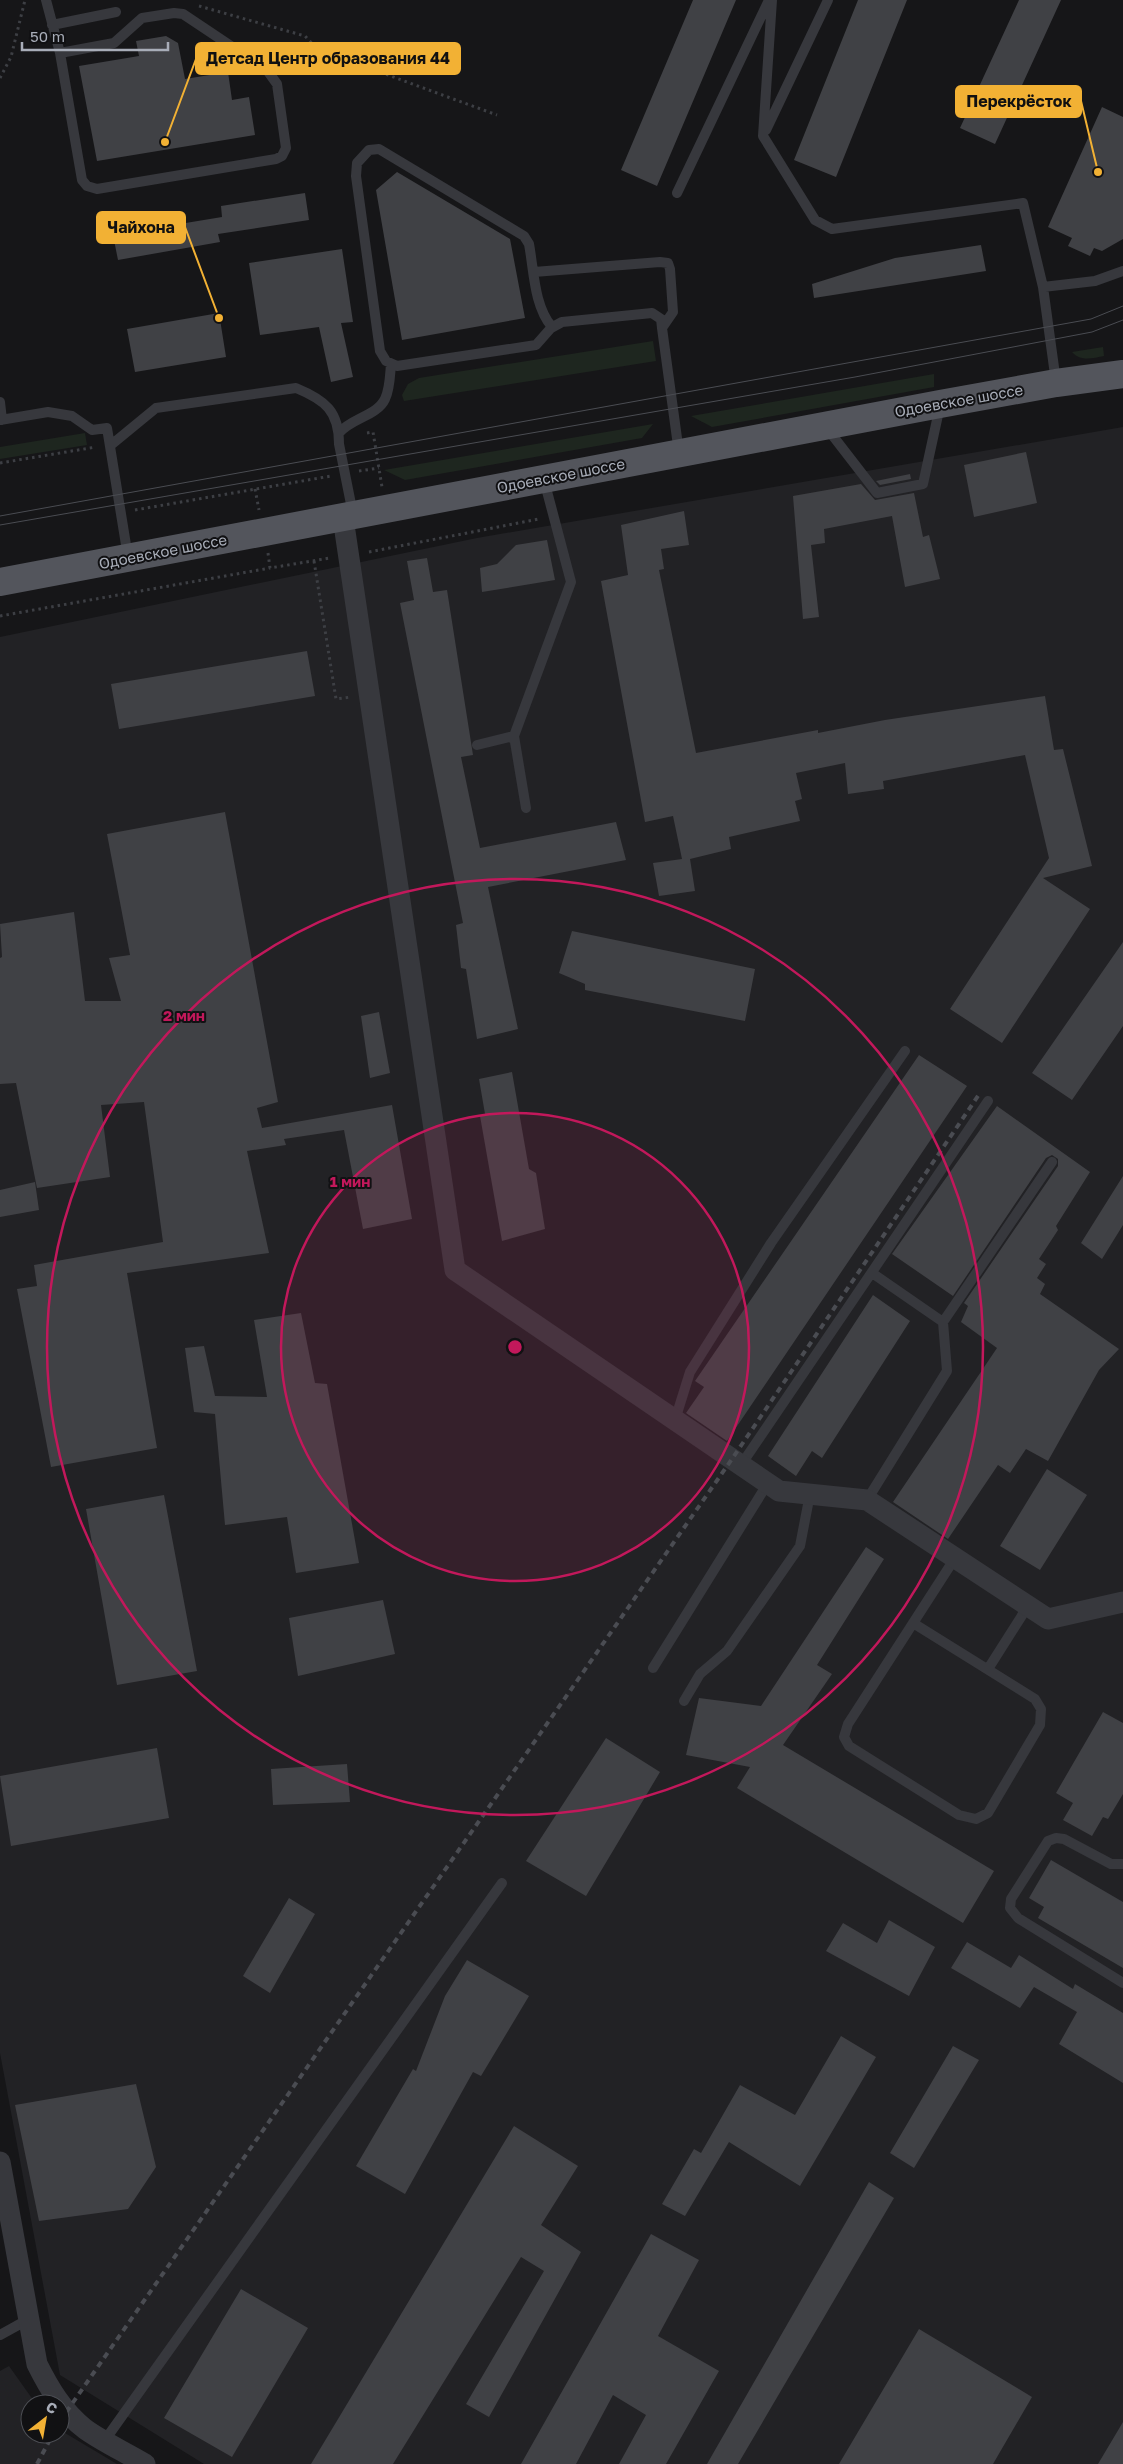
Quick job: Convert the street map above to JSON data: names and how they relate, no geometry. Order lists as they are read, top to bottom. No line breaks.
{"streets":{"main road":["Одоевское шоссе"]},"places":["Детсад Центр образования 44","Перекрёсток","Чайхона"],"scale_bar":"50 m","north":"top right","rings":["2 мин","1 мин"]}
